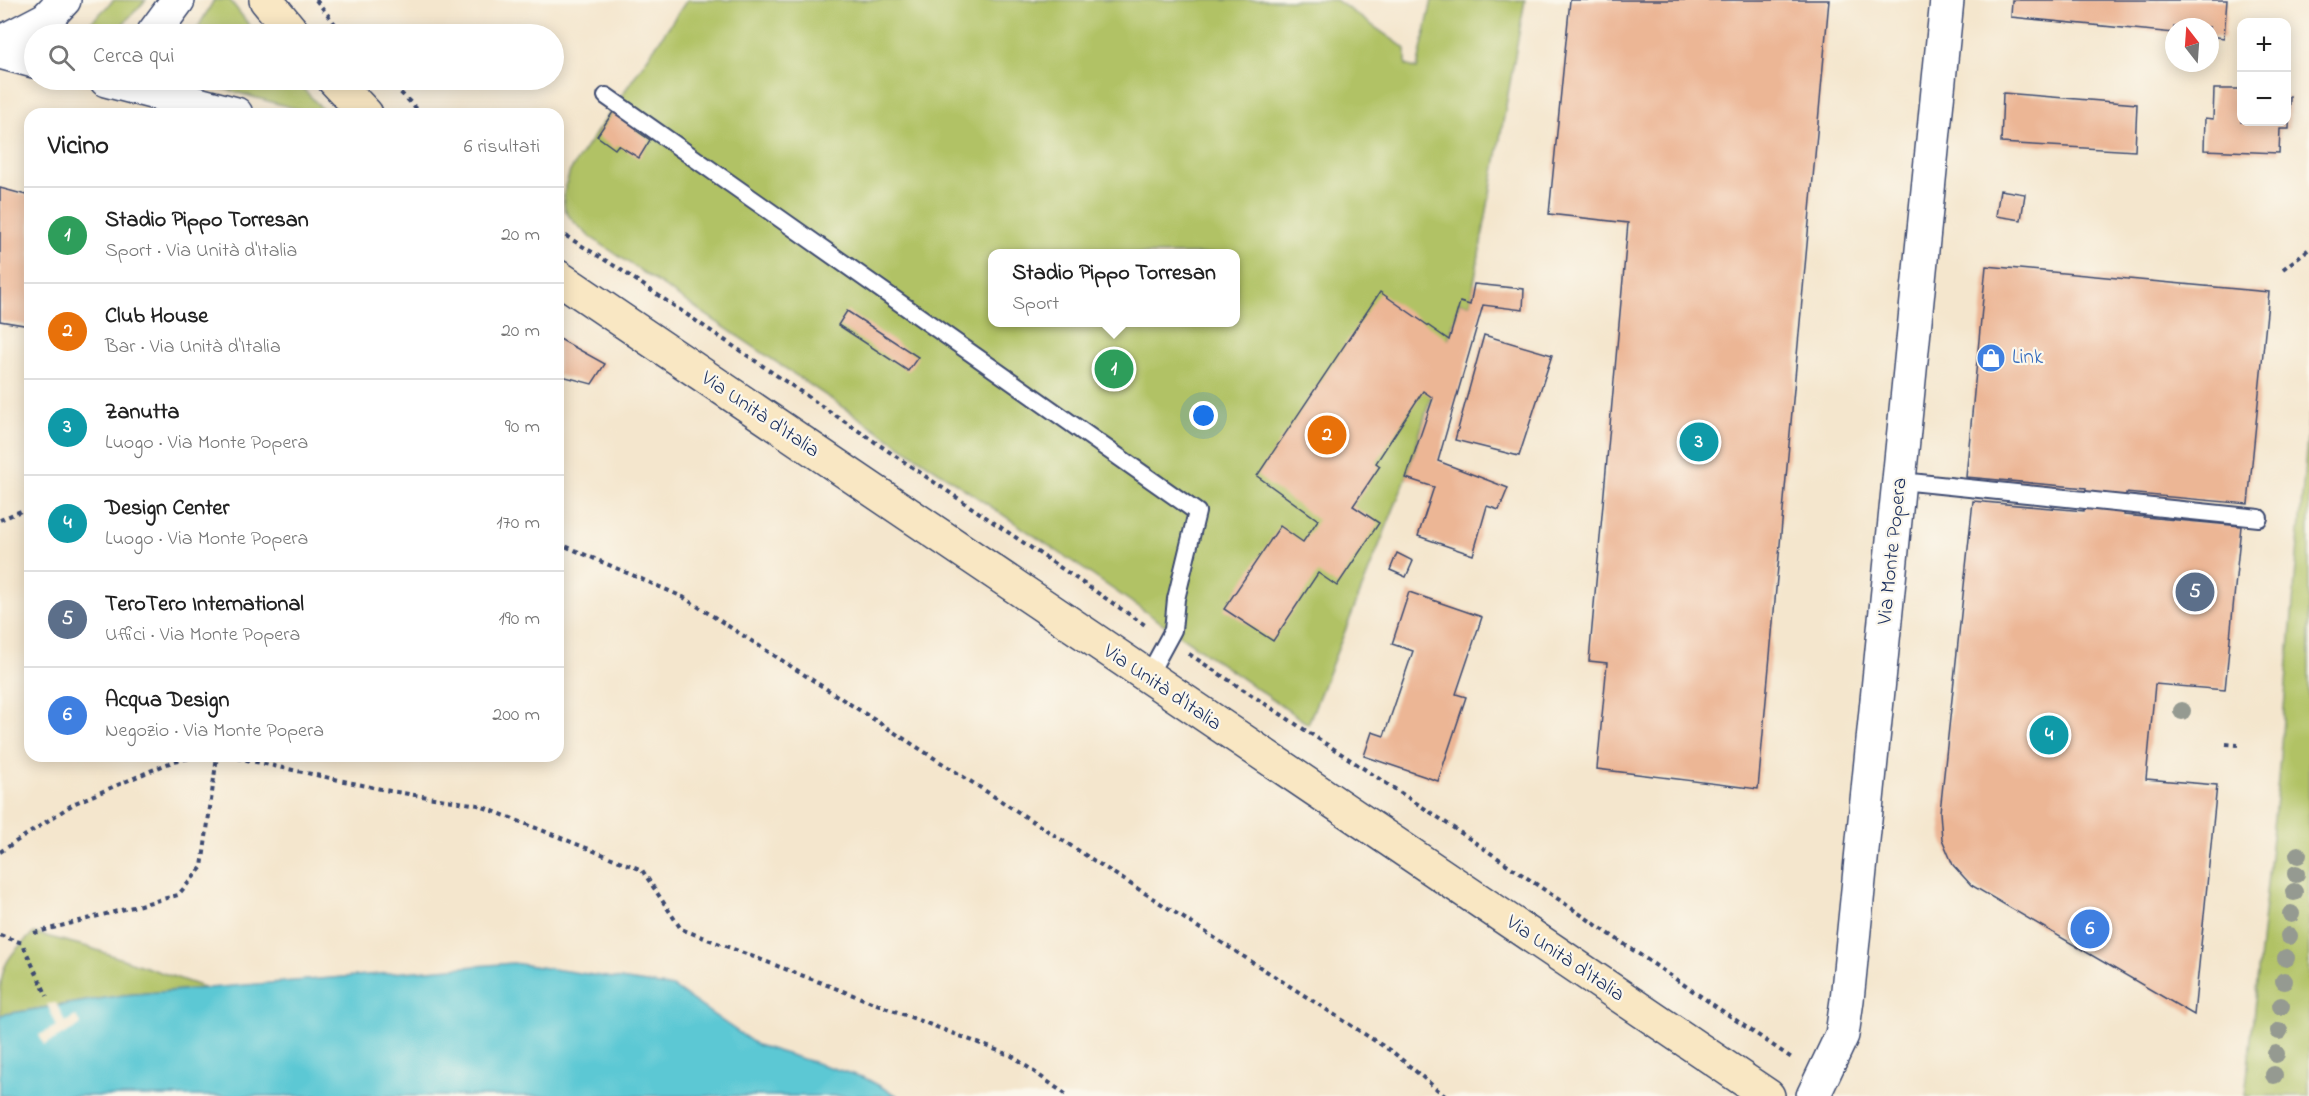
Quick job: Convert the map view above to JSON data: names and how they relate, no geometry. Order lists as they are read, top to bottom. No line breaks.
{"streets":{"main road":["Via Unità d'Italia"],"street":["Via Monte Popera"]},"places":{"shop":["Link"]},"north":"top","page":{"map_buttons":["+","−"],"search":"Cerca qui","heading":["Vicino","6 risultati"],"list":[{"mark":"1","name":"Stadio Pippo Torresan","note":"Sport · Via Unità d'Italia","value":"20 m"},{"mark":"2","name":"Club House","note":"Bar · Via Unità d'Italia","value":"20 m"},{"mark":"3","name":"Zanutta","note":"Luogo · Via Monte Popera","value":"90 m"},{"mark":"4","name":"Design Center","note":"Luogo · Via Monte Popera","value":"170 m"},{"mark":"5","name":"TeroTero International","note":"Uffici · Via Monte Popera","value":"190 m"},{"mark":"6","name":"Acqua Design","note":"Negozio · Via Monte Popera","value":"200 m"}],"popup":["Stadio Pippo Torresan","Sport"],"pins":["1","2","3","5","4","6"]}}
